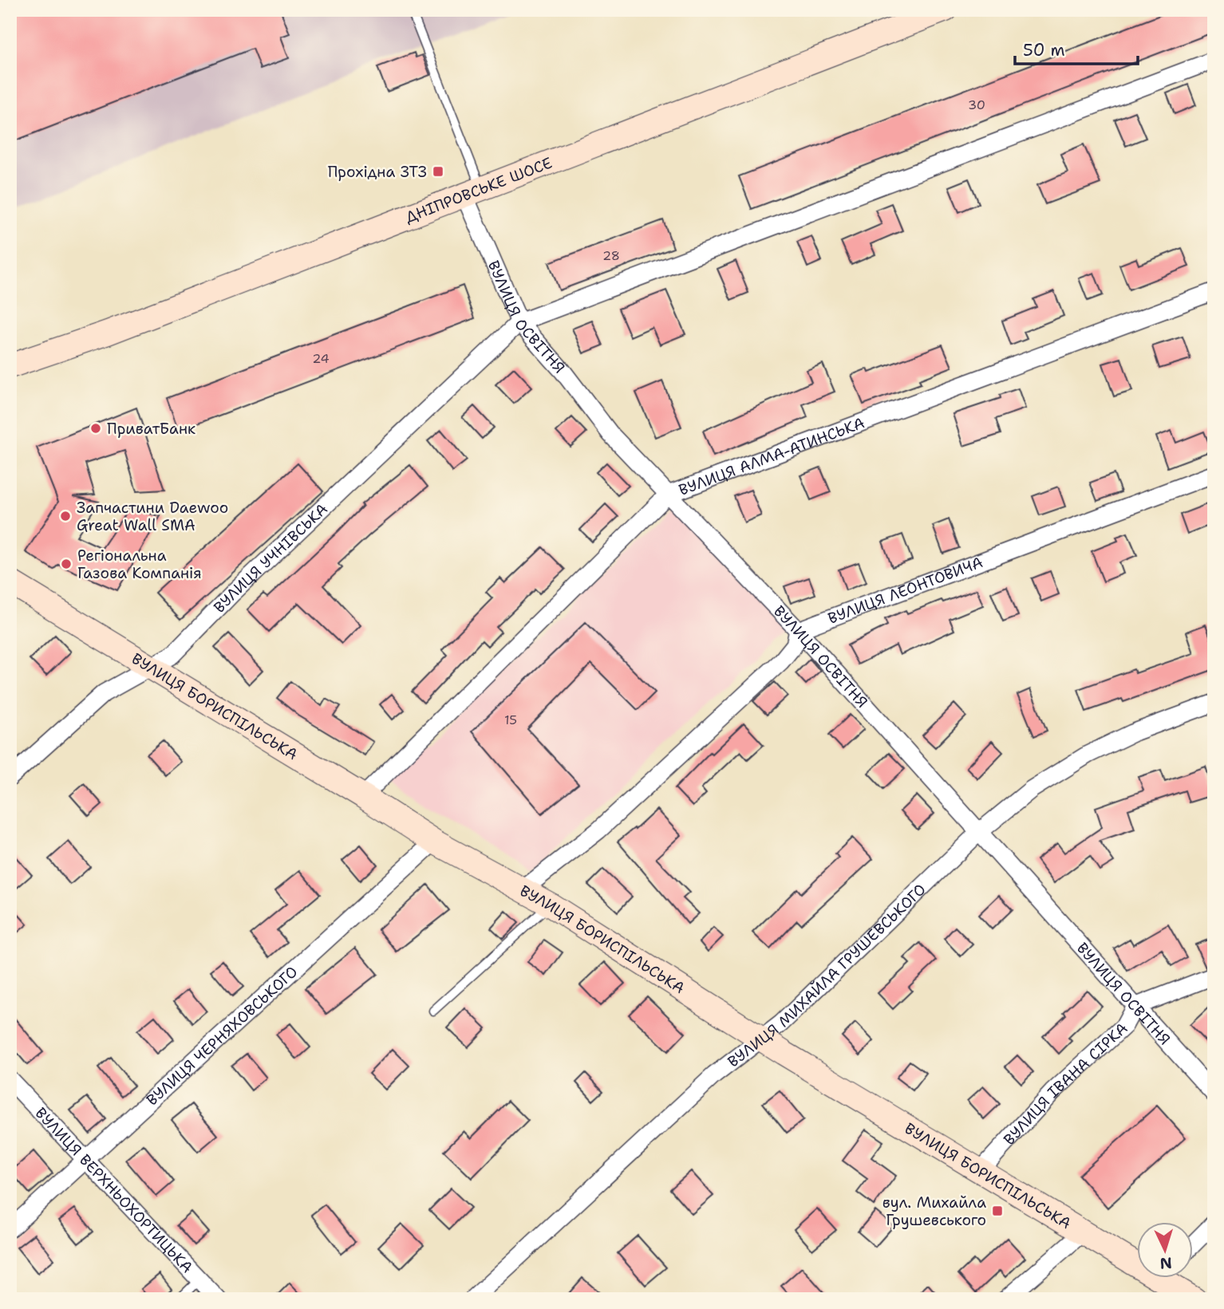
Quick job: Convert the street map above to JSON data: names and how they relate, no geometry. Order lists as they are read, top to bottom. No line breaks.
{"streets":{"main road":["ДНІПРОВСЬКЕ ШОСЕ","ВУЛИЦЯ БОРИСПІЛЬСЬКА"],"street":["ВУЛИЦЯ ОСВІТНЯ","ВУЛИЦЯ АЛМА-АТИНСЬКА","ВУЛИЦЯ УЧНІВСЬКА","ВУЛИЦЯ ЛЕОНТОВИЧА","ВУЛИЦЯ МИХАЙЛА ГРУШЕВСЬКОГО","ВУЛИЦЯ ЧЕРНЯХОВСЬКОГО","ВУЛИЦЯ ІВАНА СІРКА","ВУЛИЦЯ ВЕРХНЬОХОРТИЦЬКА"]},"crossings":[["ДНІПРОВСЬКЕ ШОСЕ","ВУЛИЦЯ ОСВІТНЯ"],["ВУЛИЦЯ ОСВІТНЯ","ВУЛИЦЯ АЛМА-АТИНСЬКА"],["ВУЛИЦЯ ОСВІТНЯ","ВУЛИЦЯ УЧНІВСЬКА"],["ВУЛИЦЯ ОСВІТНЯ","ВУЛИЦЯ ЛЕОНТОВИЧА"],["ВУЛИЦЯ ОСВІТНЯ","ВУЛИЦЯ МИХАЙЛА ГРУШЕВСЬКОГО"],["ВУЛИЦЯ ОСВІТНЯ","ВУЛИЦЯ ІВАНА СІРКА"],["ВУЛИЦЯ АЛМА-АТИНСЬКА","ВУЛИЦЯ БОРИСПІЛЬСЬКА"],["ВУЛИЦЯ УЧНІВСЬКА","ВУЛИЦЯ БОРИСПІЛЬСЬКА"],["ВУЛИЦЯ БОРИСПІЛЬСЬКА","ВУЛИЦЯ МИХАЙЛА ГРУШЕВСЬКОГО"],["ВУЛИЦЯ БОРИСПІЛЬСЬКА","ВУЛИЦЯ ЧЕРНЯХОВСЬКОГО"],["ВУЛИЦЯ БОРИСПІЛЬСЬКА","ВУЛИЦЯ ІВАНА СІРКА"],["ВУЛИЦЯ ЧЕРНЯХОВСЬКОГО","ВУЛИЦЯ ВЕРХНЬОХОРТИЦЬКА"]],"places":{"transit":["Прохідна ЗТЗ","вул. Михайла Грушевського"],"other":["ПриватБанк","Запчастини Daewoo Great Wall SMA","Регіональна Газова Компанія"]},"house_numbers":["30","28","24","15"],"scale_bar":"50 m","north":"bottom"}
